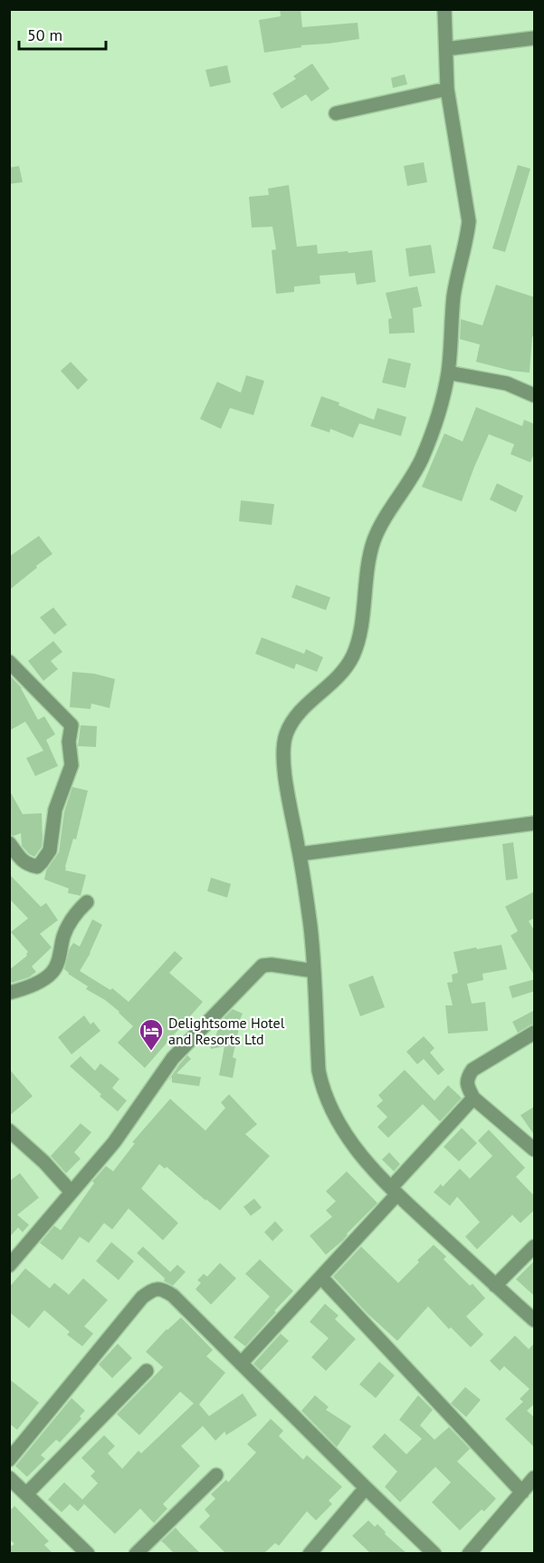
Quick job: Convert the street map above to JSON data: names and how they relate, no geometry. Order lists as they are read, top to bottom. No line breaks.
{"places":{"hotel":["Delightsome Hotel and Resorts Ltd"]},"scale_bar":"50 m"}
